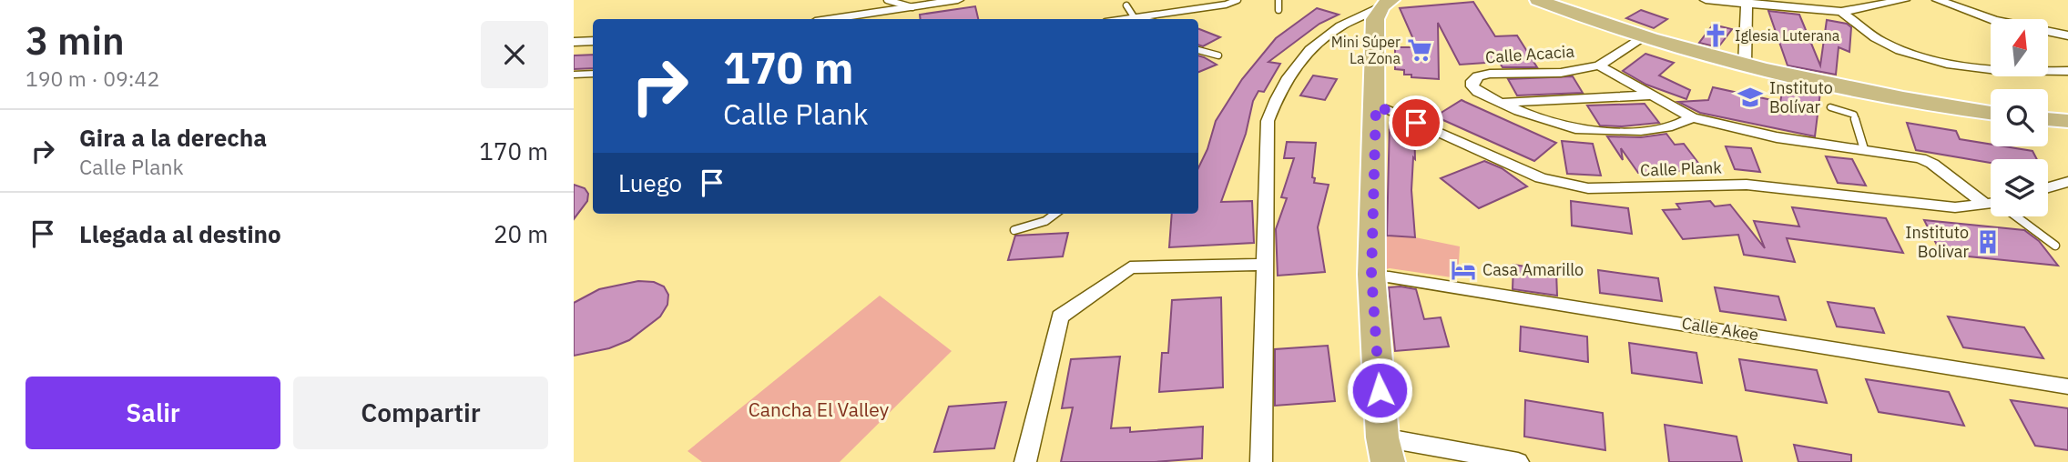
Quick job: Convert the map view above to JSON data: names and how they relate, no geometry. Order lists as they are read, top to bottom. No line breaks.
{"streets":{"street":["Calle Acacia","Calle Plank","Calle Akee"]},"parks":["Cancha El Valley"],"places":{"church":["Iglesia Luterana"],"supermarket":["Mini Súper La Zona"],"school or university":["Instituto Bolívar"],"building":["Instituto Bolivar"],"hotel":["Casa Amarillo"]},"north":"top","page":{"heading":["3 min","190 m · 09:42"],"turn":["170 m","Calle Plank"],"list":[{"name":"Gira a la derecha","note":"Calle Plank","value":"170 m"},{"name":"Llegada al destino","value":"20 m"}],"then":"Luego","buttons":["Salir","Compartir"]}}
